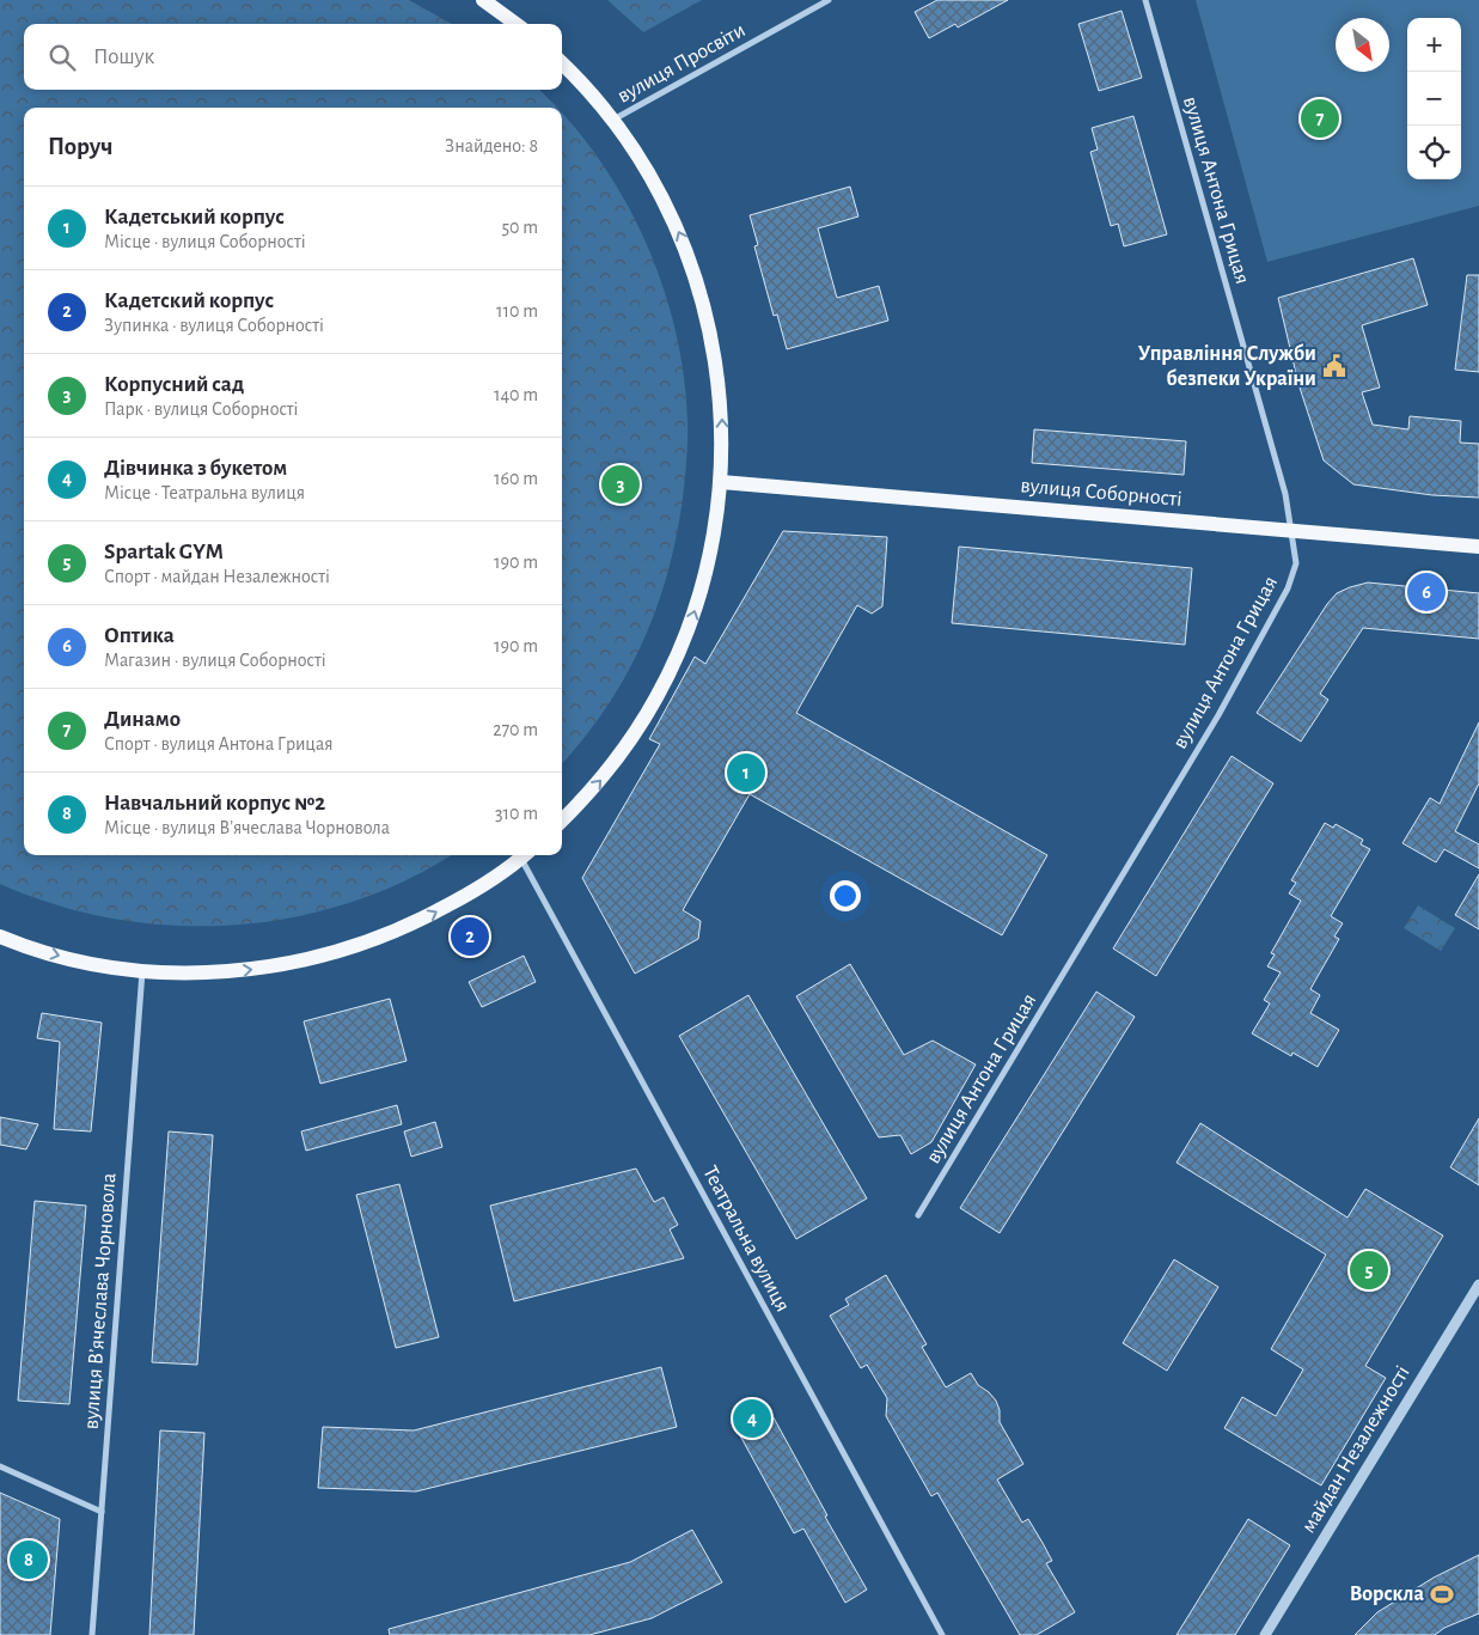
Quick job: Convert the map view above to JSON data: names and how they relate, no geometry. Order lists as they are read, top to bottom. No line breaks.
{"streets":{"main road":["вулиця Соборності"],"street":["вулиця Просвіти","вулиця Антона Грицая","Театральна вулиця","вулиця Вʼячеслава Чорновола","майдан Незалежності"]},"crossings":[["вулиця Антона Грицая","вулиця Соборності"]],"places":{"public building":["Управління Служби безпеки України"],"sports":["Ворскла"]},"north":"bottom right","page":{"map_buttons":["+","−"],"search":"Пошук","pins":["7","3","6","1","2","5","4","8"],"heading":["Поруч","Знайдено: 8"],"list":[{"mark":"1","name":"Кадетський корпус","note":"Місце · вулиця Соборності","value":"50 m"},{"mark":"2","name":"Кадетский корпус","note":"Зупинка · вулиця Соборності","value":"110 m"},{"mark":"3","name":"Корпусний сад","note":"Парк · вулиця Соборності","value":"140 m"},{"mark":"4","name":"Дівчинка з букетом","note":"Місце · Театральна вулиця","value":"160 m"},{"mark":"5","name":"Spartak GYM","note":"Спорт · майдан Незалежності","value":"190 m"},{"mark":"6","name":"Оптика","note":"Магазин · вулиця Соборності","value":"190 m"},{"mark":"7","name":"Динамо","note":"Спорт · вулиця Антона Грицая","value":"270 m"},{"mark":"8","name":"Навчальний корпус №2","note":"Місце · вулиця Вʼячеслава Чорновола","value":"310 m"}]}}
